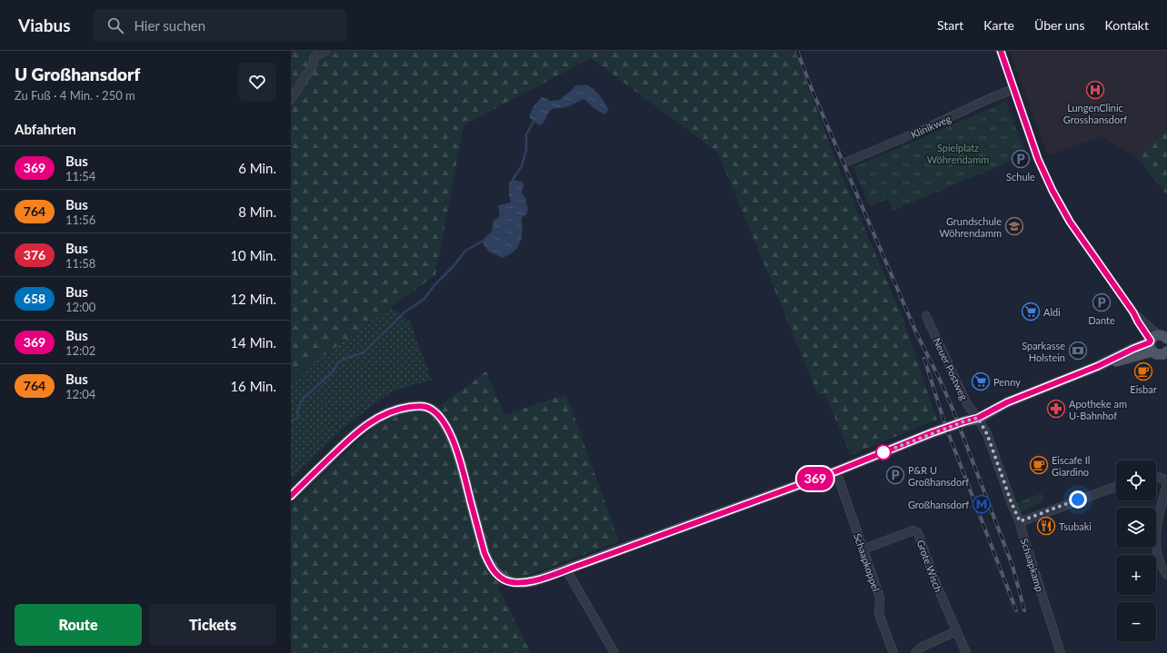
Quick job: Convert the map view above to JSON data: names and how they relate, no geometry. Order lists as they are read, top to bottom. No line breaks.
{"streets":{"street":["Klinikweg","Neuer Postweg","Schaapkoppel","Schaapkamp","Grote Wisch"]},"crossings":[["Neuer Postweg","Schaapkamp"],["Schaapkoppel","Grote Wisch"]],"parks":["Spielplatz Wöhrendamm"],"places":{"hospital":["LungenClinic Grosshansdorf"],"parking":["Schule","Dante","P&R U Großhansdorf"],"school or university":["Grundschule Wöhrendamm"],"supermarket":["Aldi","Penny"],"bank":["Sparkasse Holstein"],"cafe":["Eisbar","Eiscafe Il Giardino"],"pharmacy":["Apotheke am U-Bahnhof"],"metro station":["Großhansdorf"],"restaurant":["Tsubaki"]},"lines":["bus line 369"],"page":{"header":"Viabus","search":"Hier suchen","nav":["Start","Karte","Über uns","Kontakt"],"heading":[["U Großhansdorf","Zu Fuß · 4 Min. · 250 m"],"Abfahrten"],"on_map":"369","list":[{"mark":"369","name":"Bus","note":"11:54","value":"6 Min."},{"mark":"764","name":"Bus","note":"11:56","value":"8 Min."},{"mark":"376","name":"Bus","note":"11:58","value":"10 Min."},{"mark":"658","name":"Bus","note":"12:00","value":"12 Min."},{"mark":"369","name":"Bus","note":"12:02","value":"14 Min."},{"mark":"764","name":"Bus","note":"12:04","value":"16 Min."}],"map_buttons":["+","−"],"buttons":["Route","Tickets"]}}
